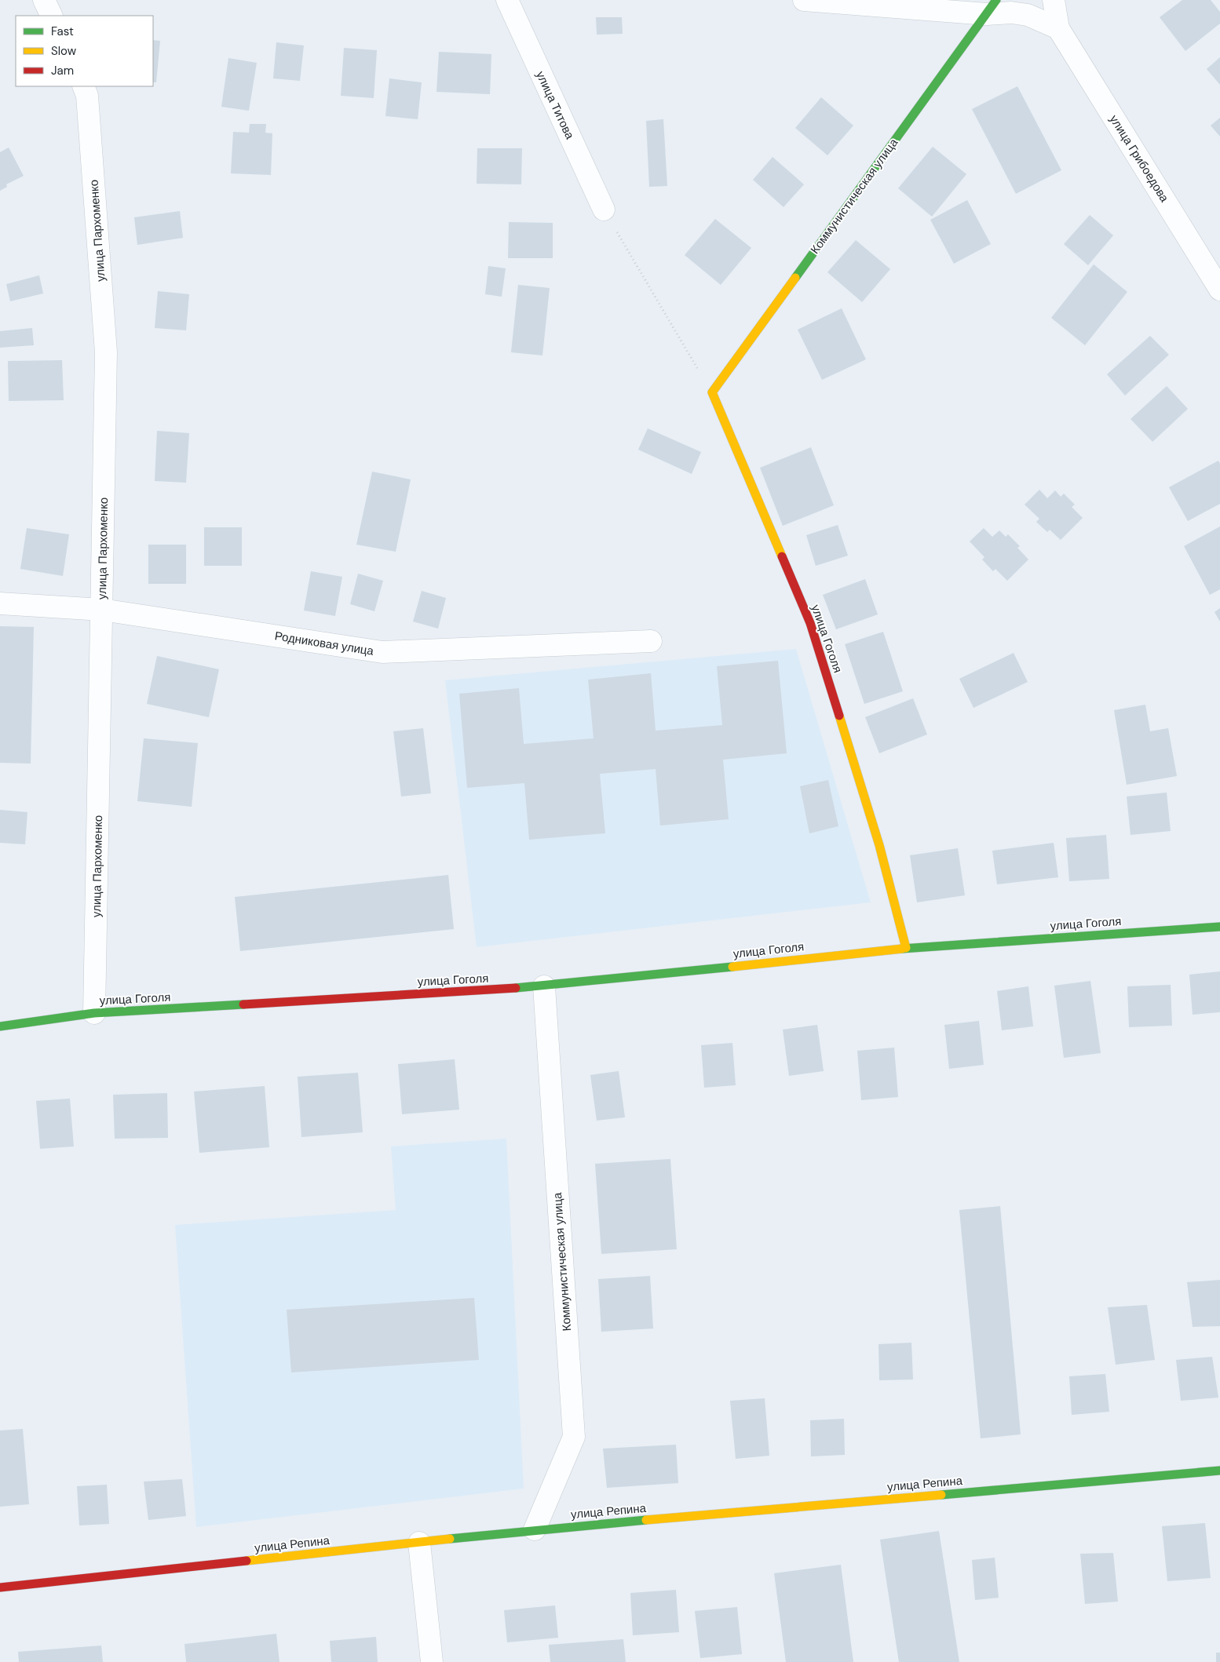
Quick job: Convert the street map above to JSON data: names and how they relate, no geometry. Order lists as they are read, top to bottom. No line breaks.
{"streets":{"street":["улица Титова","улица Грибоедова","Коммунистическая улица","улица Пархоменко","улица Гоголя","Родниковая улица","улица Репина"]},"crossings":[["Коммунистическая улица","улица Гоголя"],["Коммунистическая улица","улица Репина"],["улица Пархоменко","улица Гоголя"],["улица Пархоменко","Родниковая улица"]],"legend":["Fast","Slow","Jam"]}
